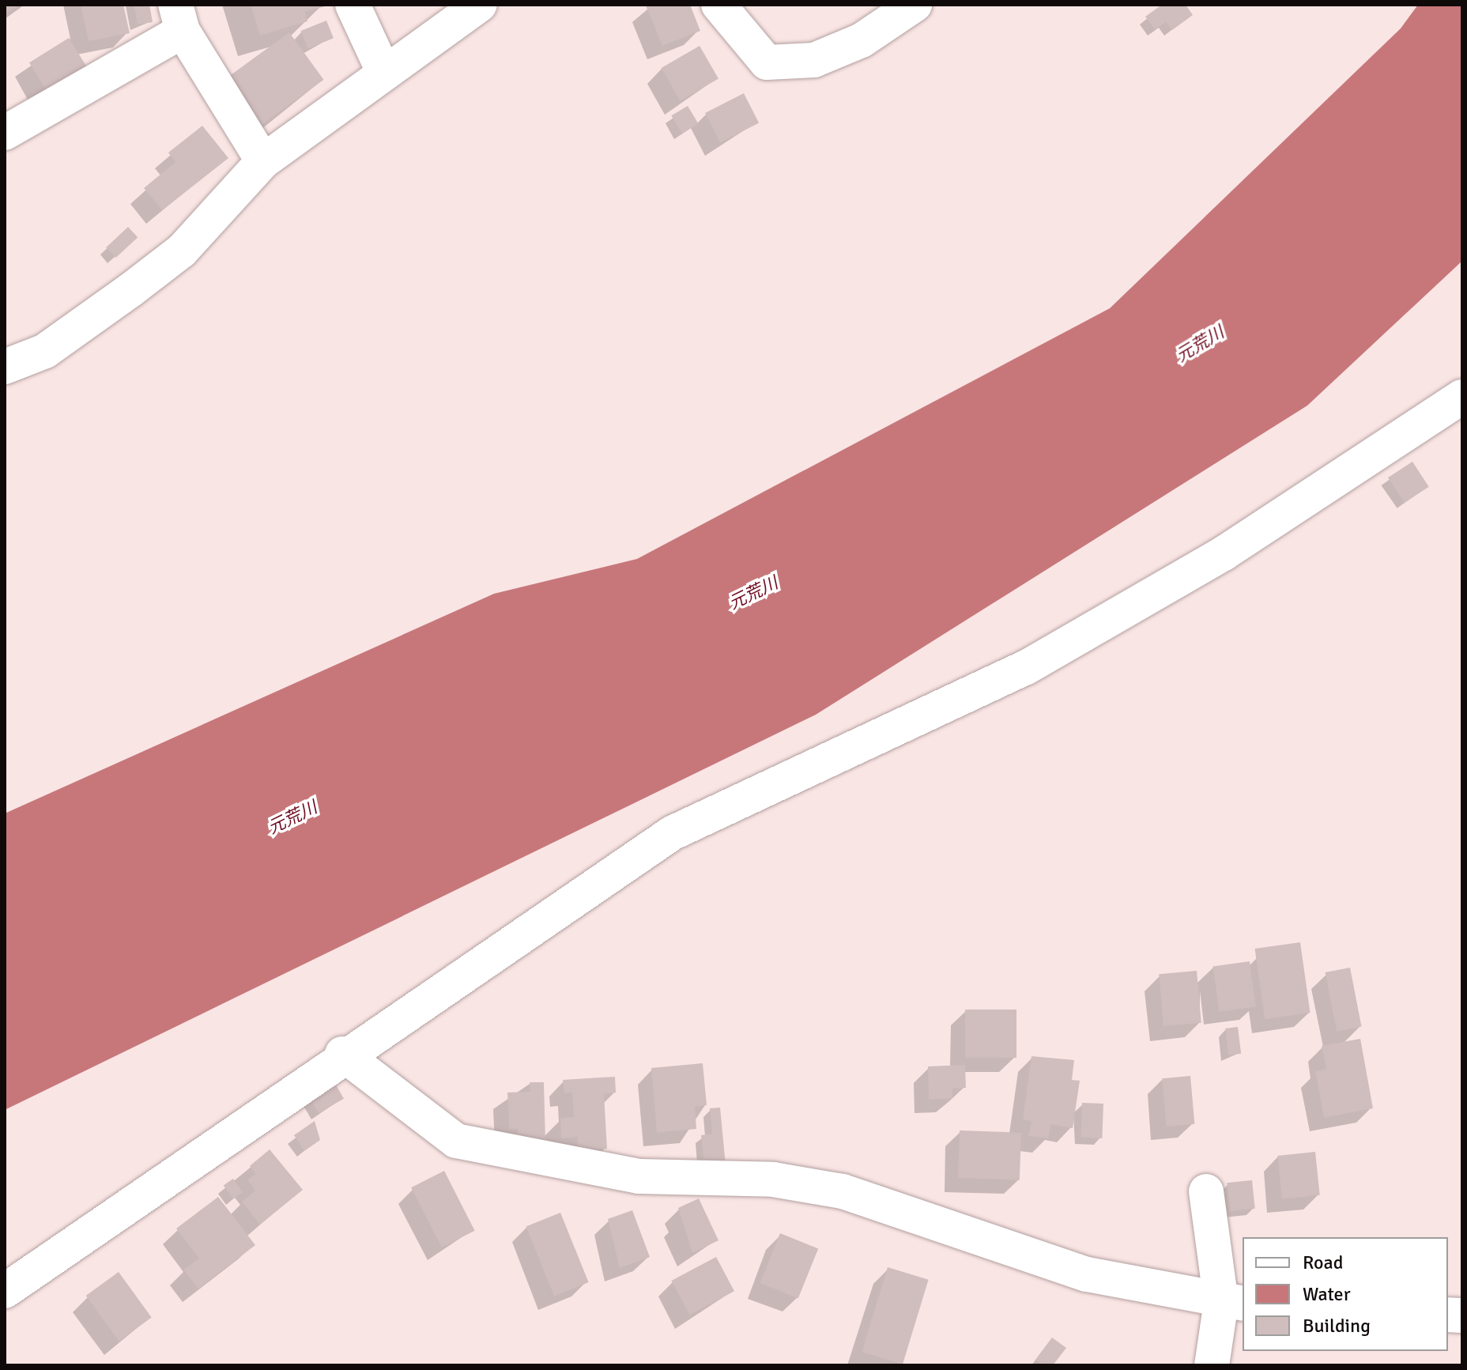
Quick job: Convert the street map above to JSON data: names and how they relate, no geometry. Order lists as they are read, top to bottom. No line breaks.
{"water":["元荒川"],"legend":["Road","Water","Building"]}
